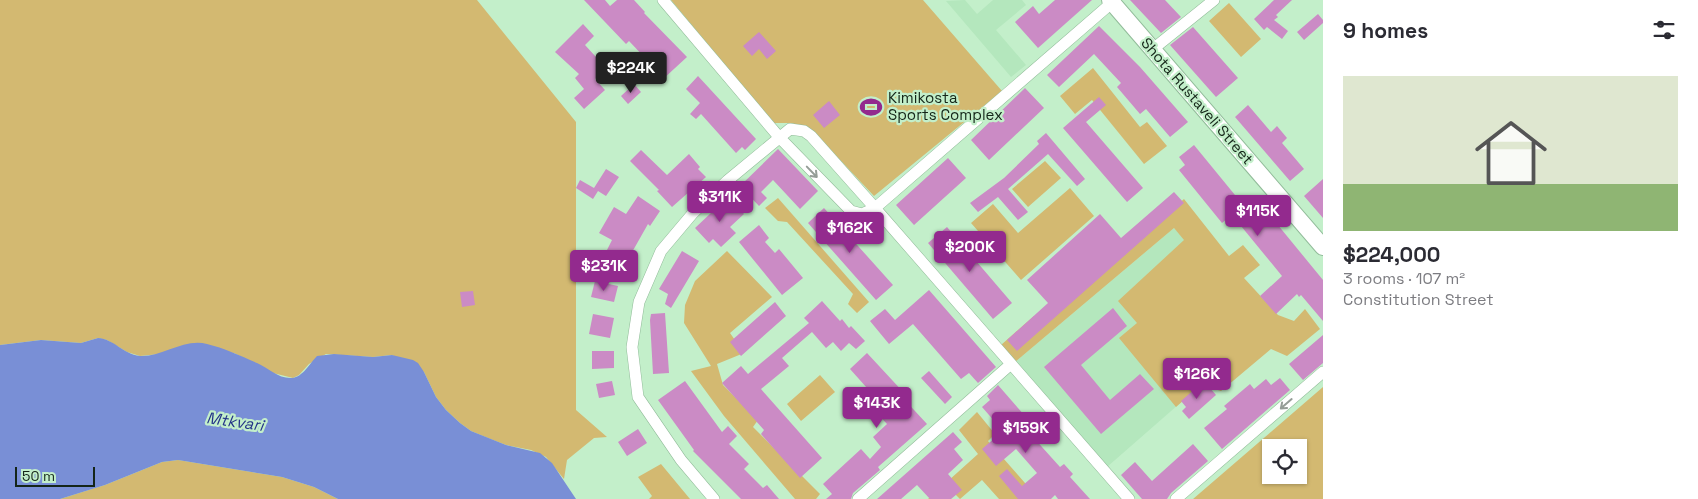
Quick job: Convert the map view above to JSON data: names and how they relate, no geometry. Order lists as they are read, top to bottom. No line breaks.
{"streets":{"street":["Shota Rustaveli Street"]},"water":["Mtkvari"],"places":{"sports":["Kimikosta Sports Complex"]},"scale_bar":"50 m","page":{"heading":"9 homes","price":["$224K","$311K","$115K","$162K","$200K","$231K","$126K","$143K","$159K"],"list":[{"name":"$224,000","note":"3 rooms · 107 m² · Constitution Street"}],"scale":"50 m"}}
